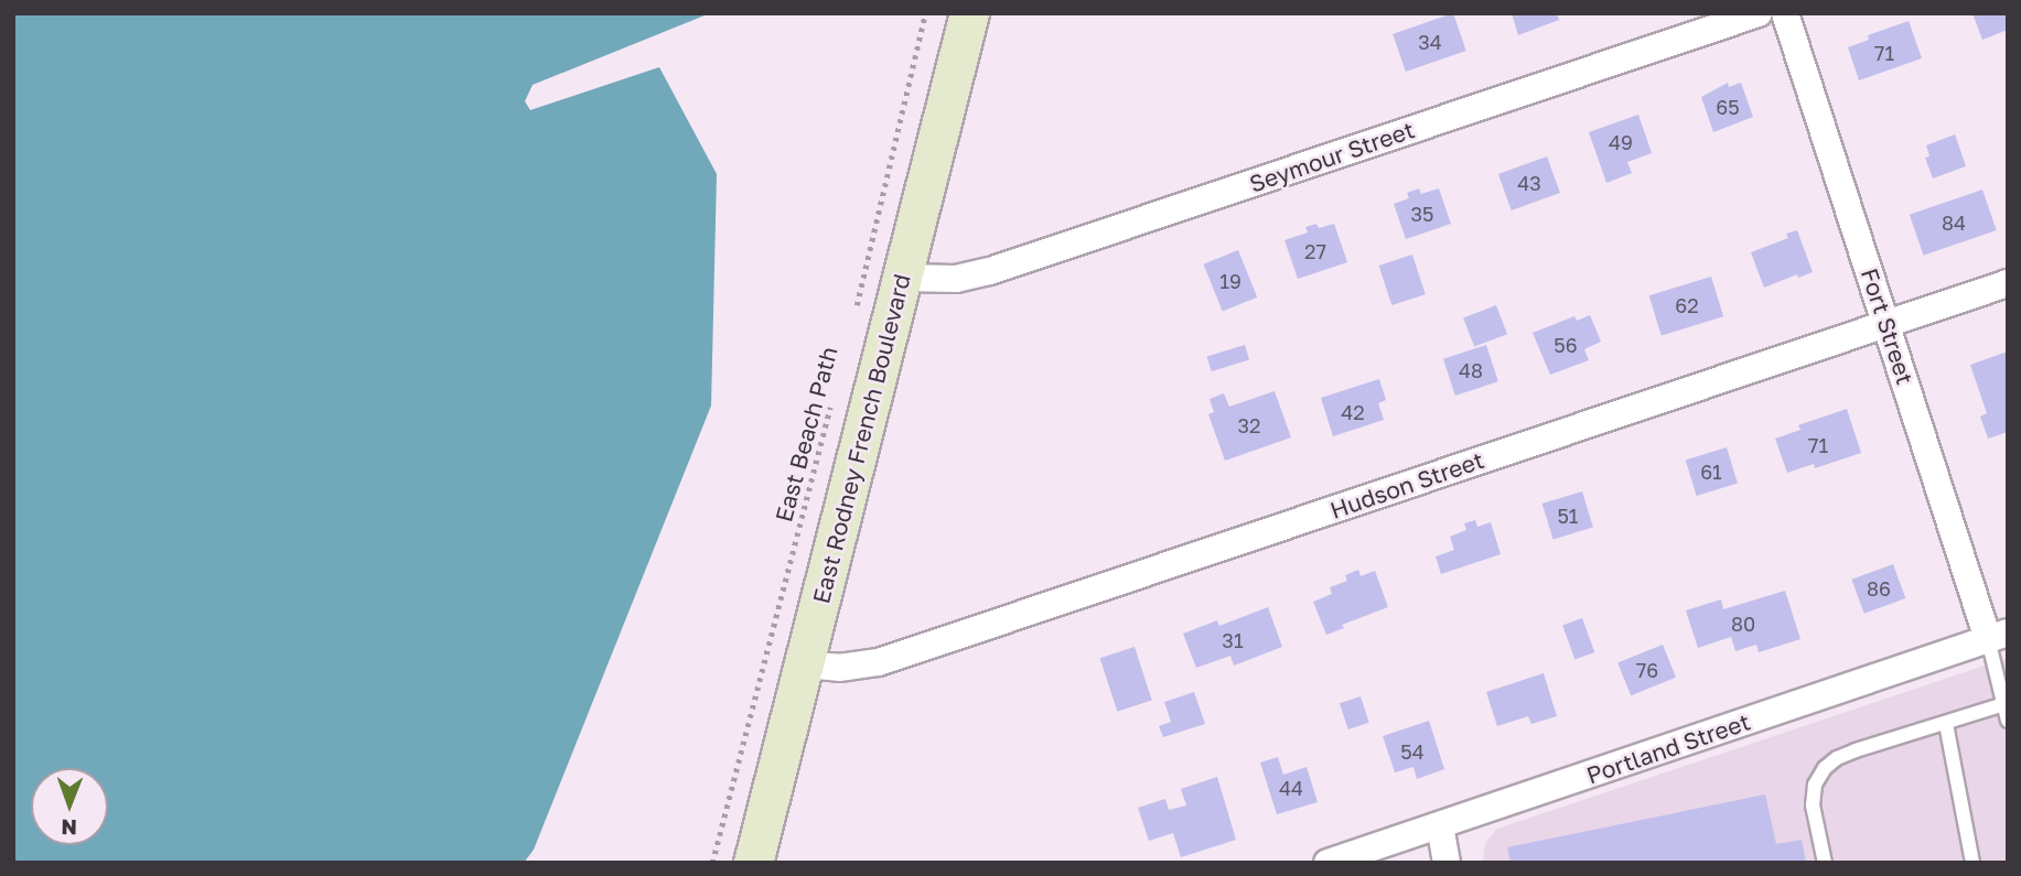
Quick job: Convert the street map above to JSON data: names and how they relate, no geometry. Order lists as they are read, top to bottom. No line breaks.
{"streets":{"main road":["East Rodney French Boulevard"],"street":["Seymour Street","Fort Street","Hudson Street","Portland Street"],"path":["East Beach Path"]},"crossings":[["Seymour Street","East Rodney French Boulevard"],["Fort Street","Hudson Street"],["Fort Street","Portland Street"],["East Rodney French Boulevard","Hudson Street"]],"house_numbers":["34","71","65","49","43","35","84","27","19","62","56","48","42","32","71","61","51","86","80","31","76","54","44"],"north":"bottom"}
